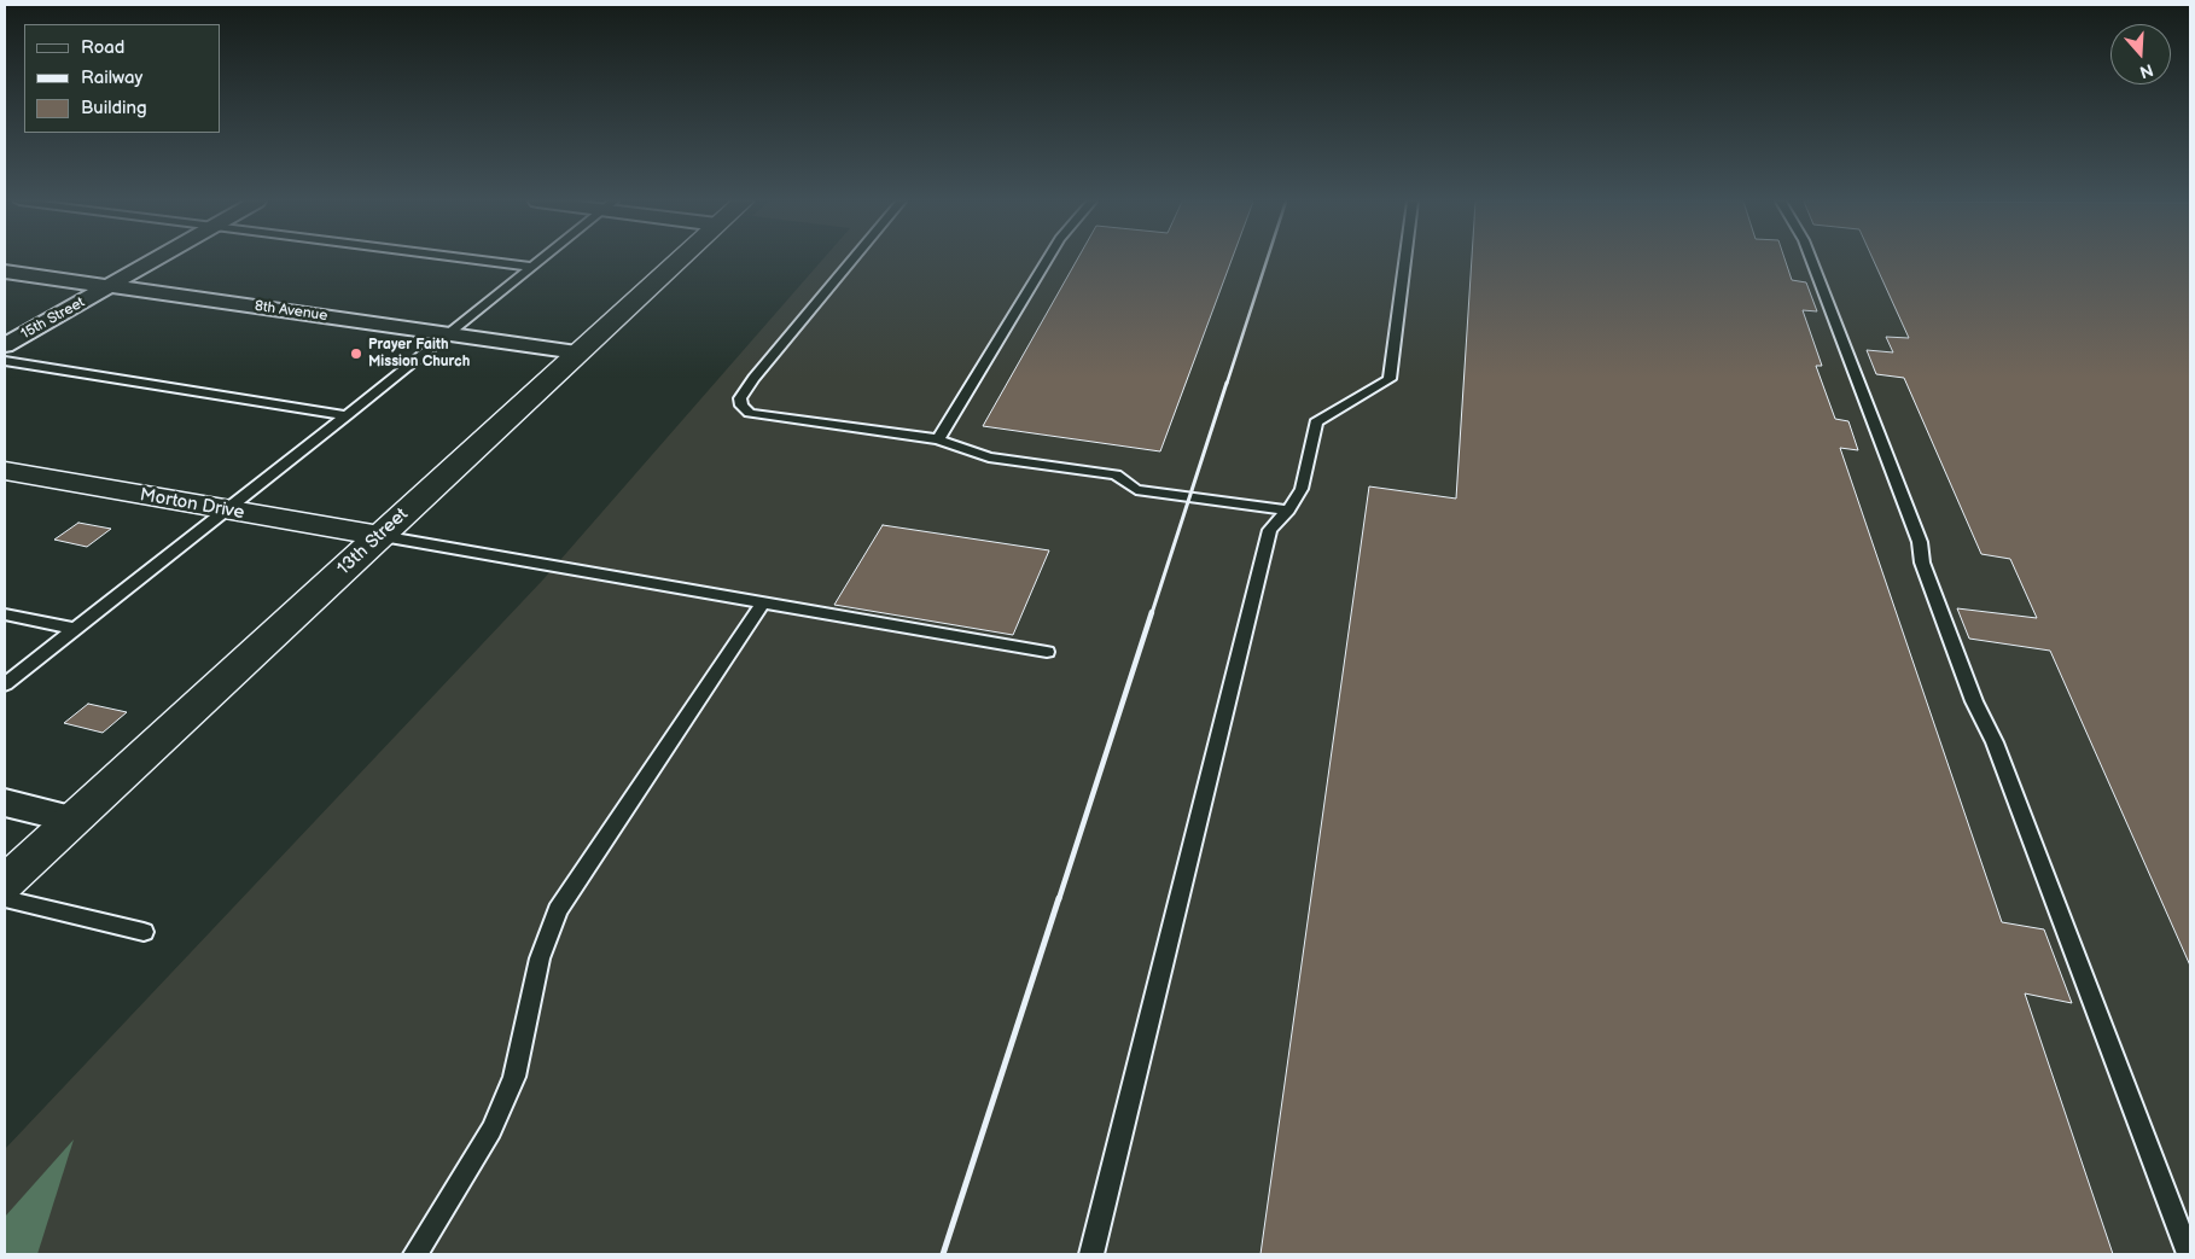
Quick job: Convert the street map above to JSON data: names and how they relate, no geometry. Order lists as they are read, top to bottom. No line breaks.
{"streets":{"street":["8th Avenue","15th Street","Morton Drive","13th Street"]},"crossings":[["8th Avenue","15th Street"],["8th Avenue","13th Street"],["Morton Drive","13th Street"]],"places":["Prayer Faith Mission Church"],"legend":["Road","Railway","Building"],"north":"bottom"}
